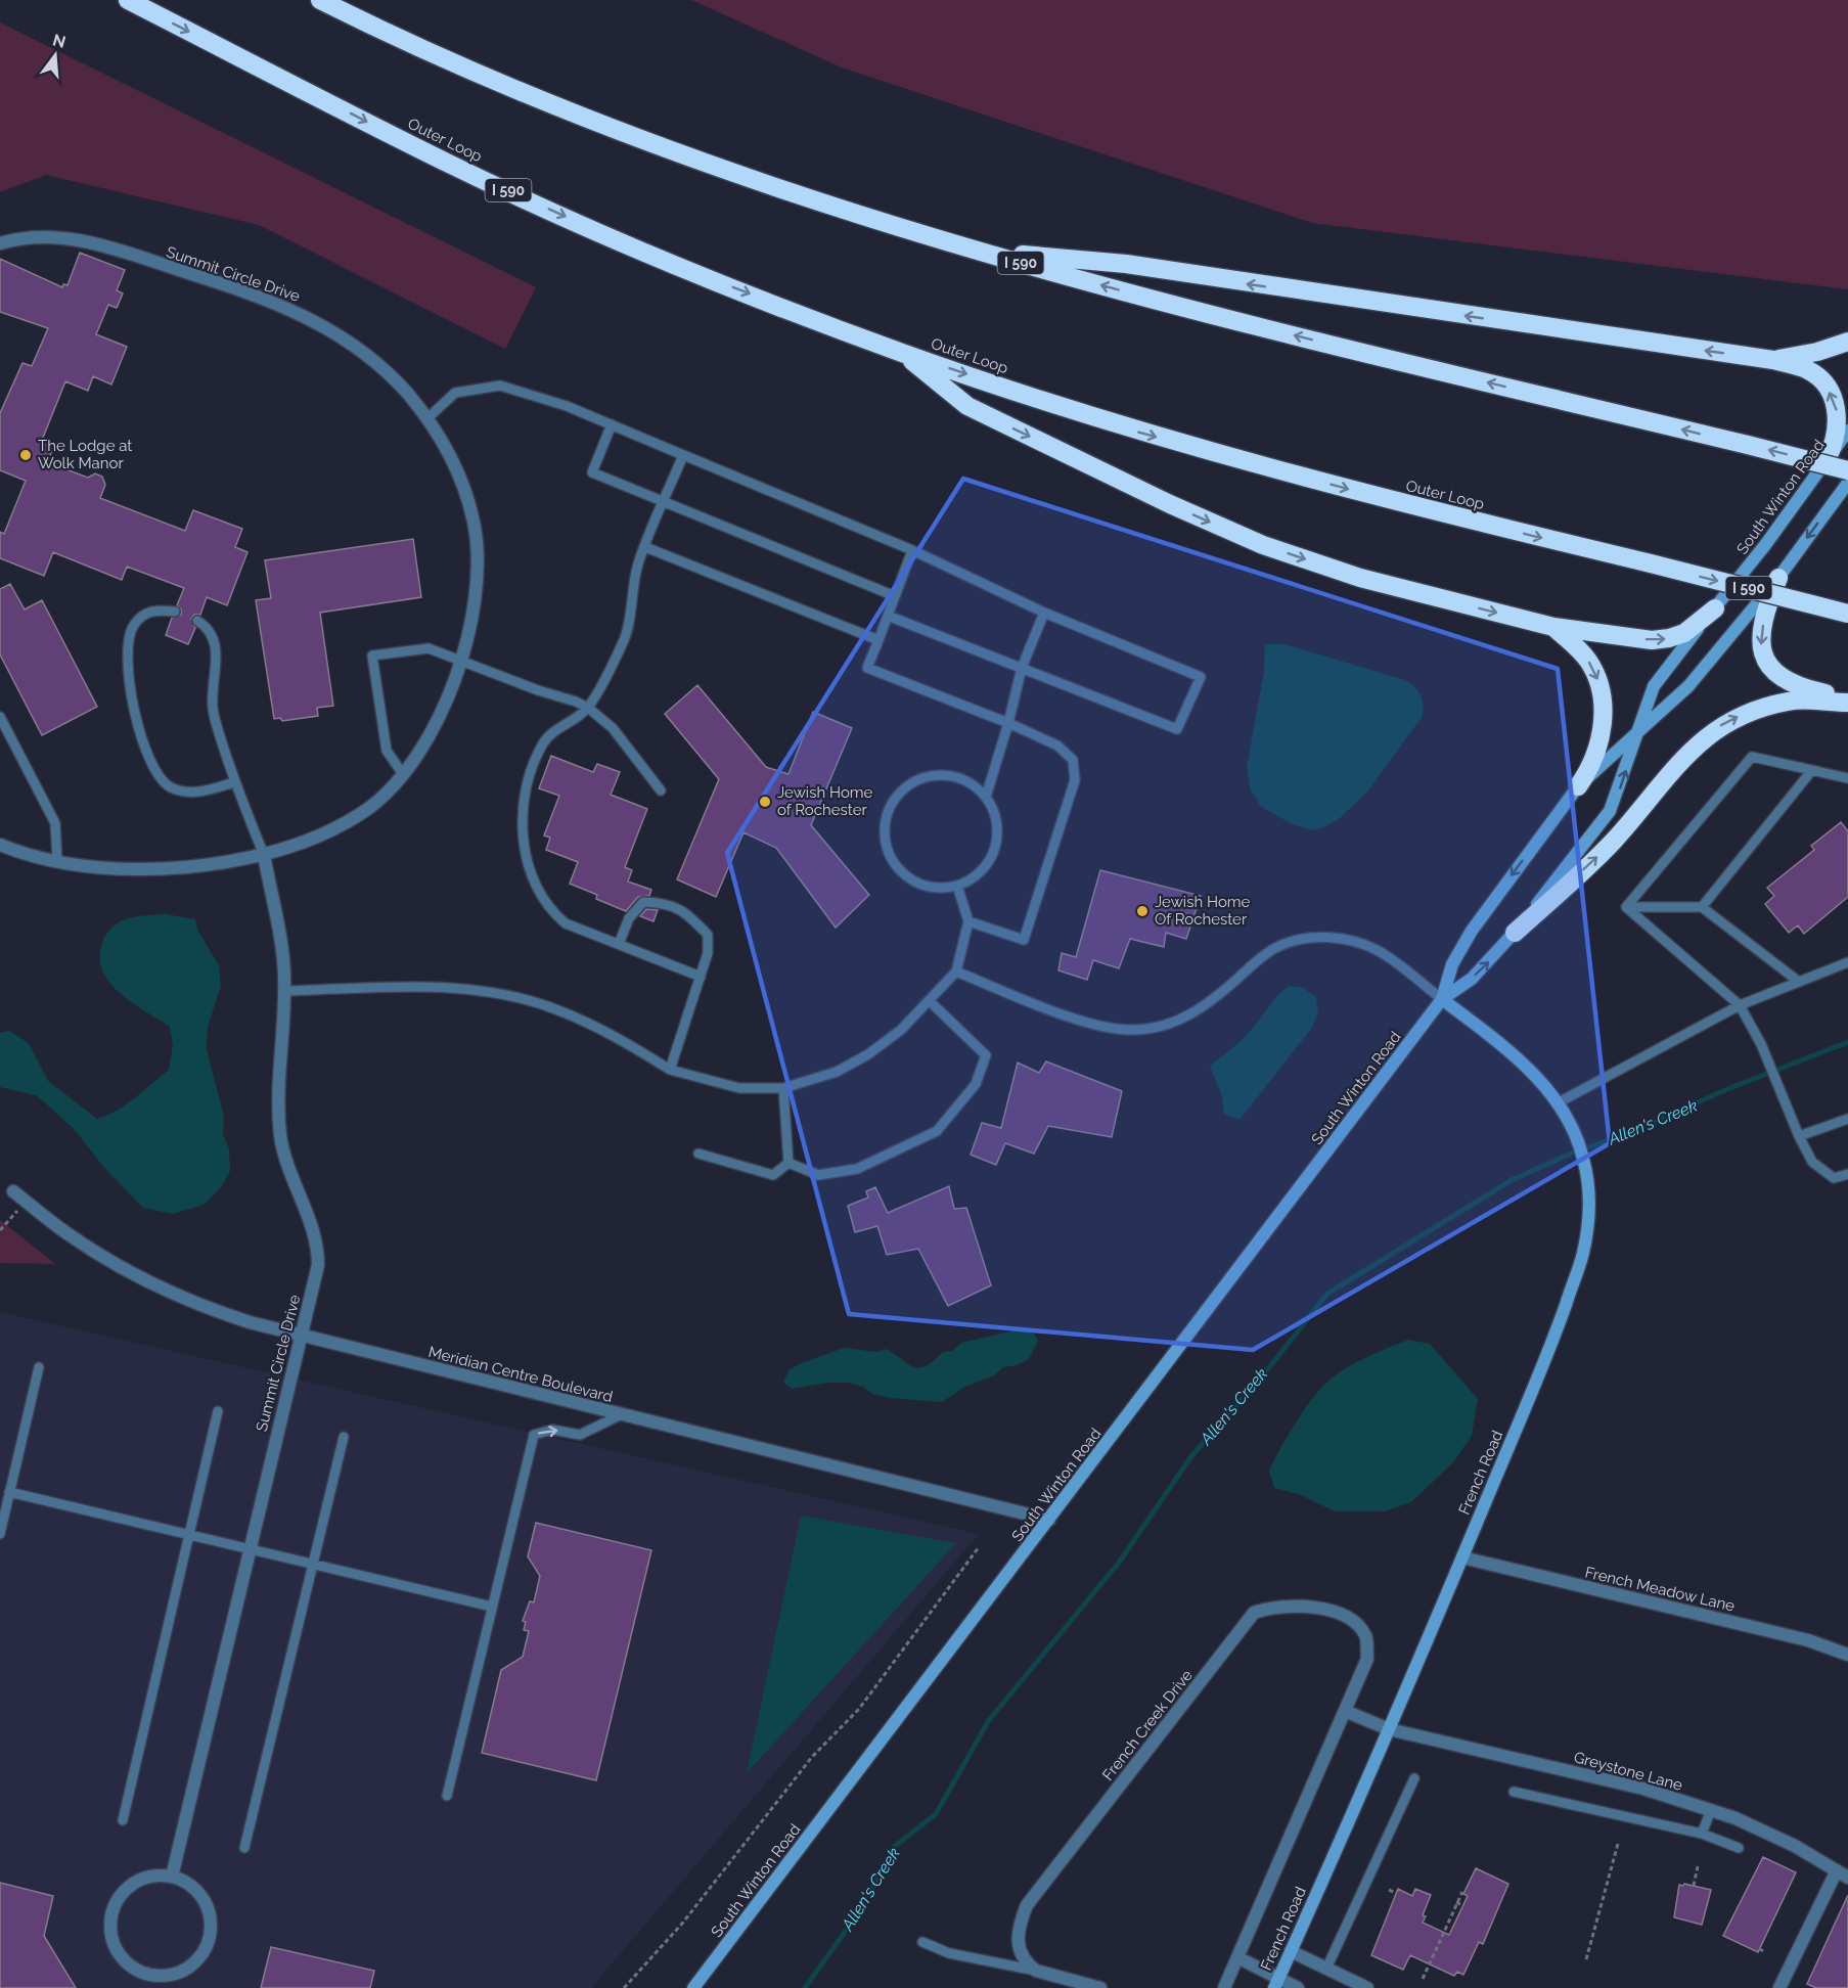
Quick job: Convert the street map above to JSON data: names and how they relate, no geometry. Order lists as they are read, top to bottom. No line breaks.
{"streets":{"highway":["Outer Loop","I 590"],"main road":["South Winton Road","French Road"],"street":["Summit Circle Drive","Meridian Centre Boulevard","French Meadow Lane","French Creek Drive","Greystone Lane"]},"crossings":[["Summit Circle Drive","Meridian Centre Boulevard"],["South Winton Road","Meridian Centre Boulevard"],["South Winton Road","French Road"],["French Road","French Meadow Lane"],["French Road","Greystone Lane"]],"water":["Allen's Creek"],"places":["The Lodge at Wolk Manor","Jewish Home of Rochester","Jewish Home Of Rochester"],"north":"top"}
